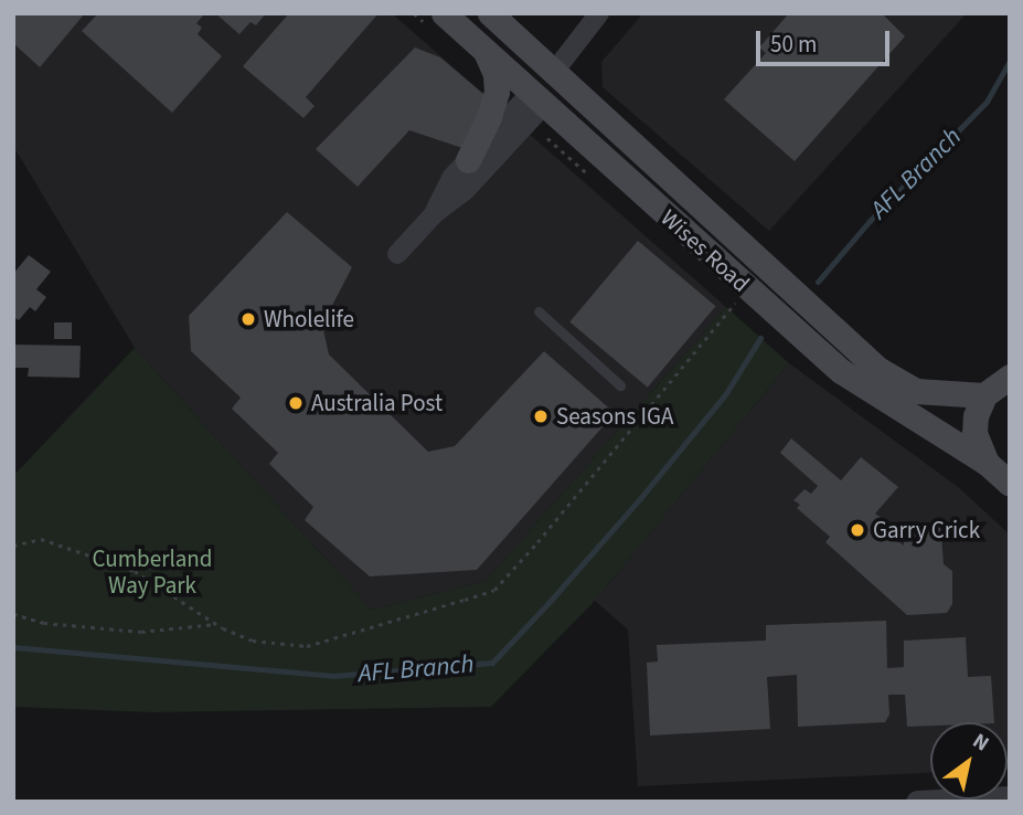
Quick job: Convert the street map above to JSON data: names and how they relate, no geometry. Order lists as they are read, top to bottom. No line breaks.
{"streets":{"main road":["Wises Road"]},"water":["AFL Branch"],"parks":["Cumberland Way Park"],"places":["Wholelife","Australia Post","Seasons IGA","Garry Crick"],"scale_bar":"50 m","north":"top right"}
